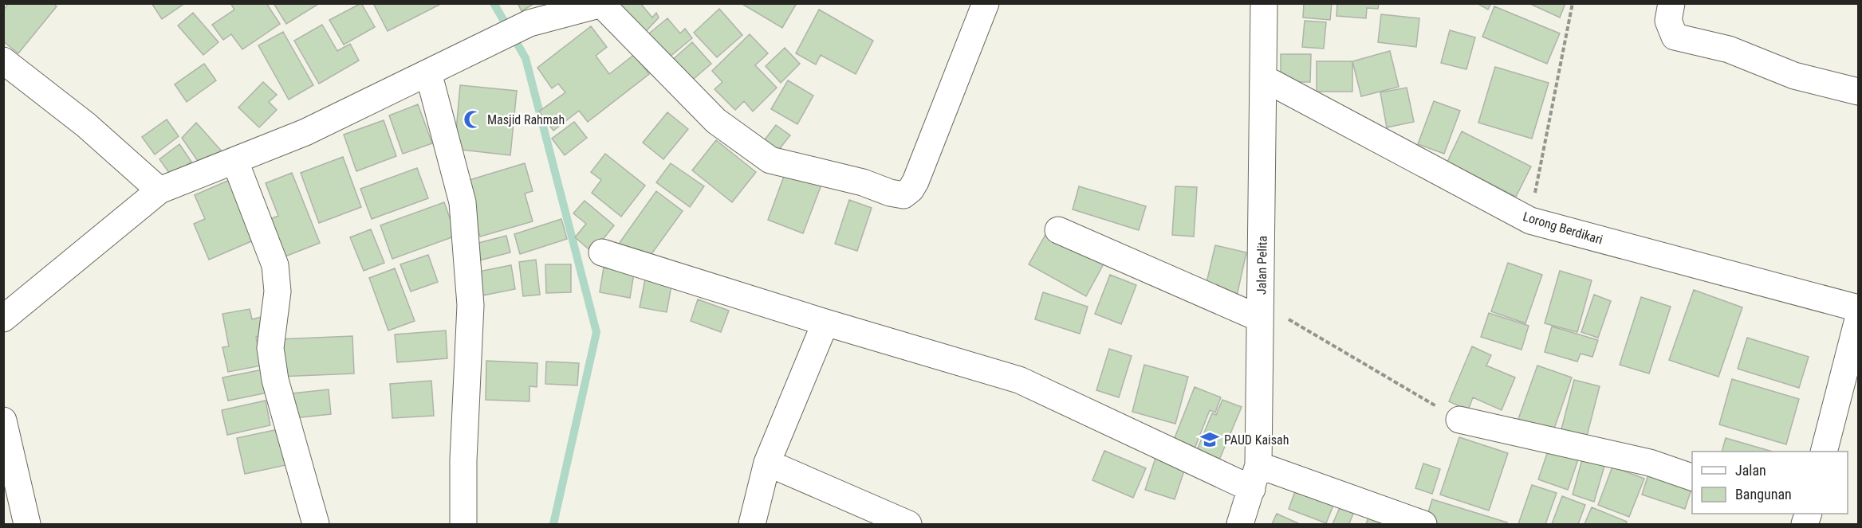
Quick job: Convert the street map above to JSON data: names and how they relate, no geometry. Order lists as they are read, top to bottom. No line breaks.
{"streets":{"street":["Lorong Berdikari","Jalan Pelita"]},"crossings":[["Lorong Berdikari","Jalan Pelita"]],"places":{"mosque":["Masjid Rahmah"],"school or university":["PAUD Kaisah"]},"legend":["Jalan","Bangunan"]}
